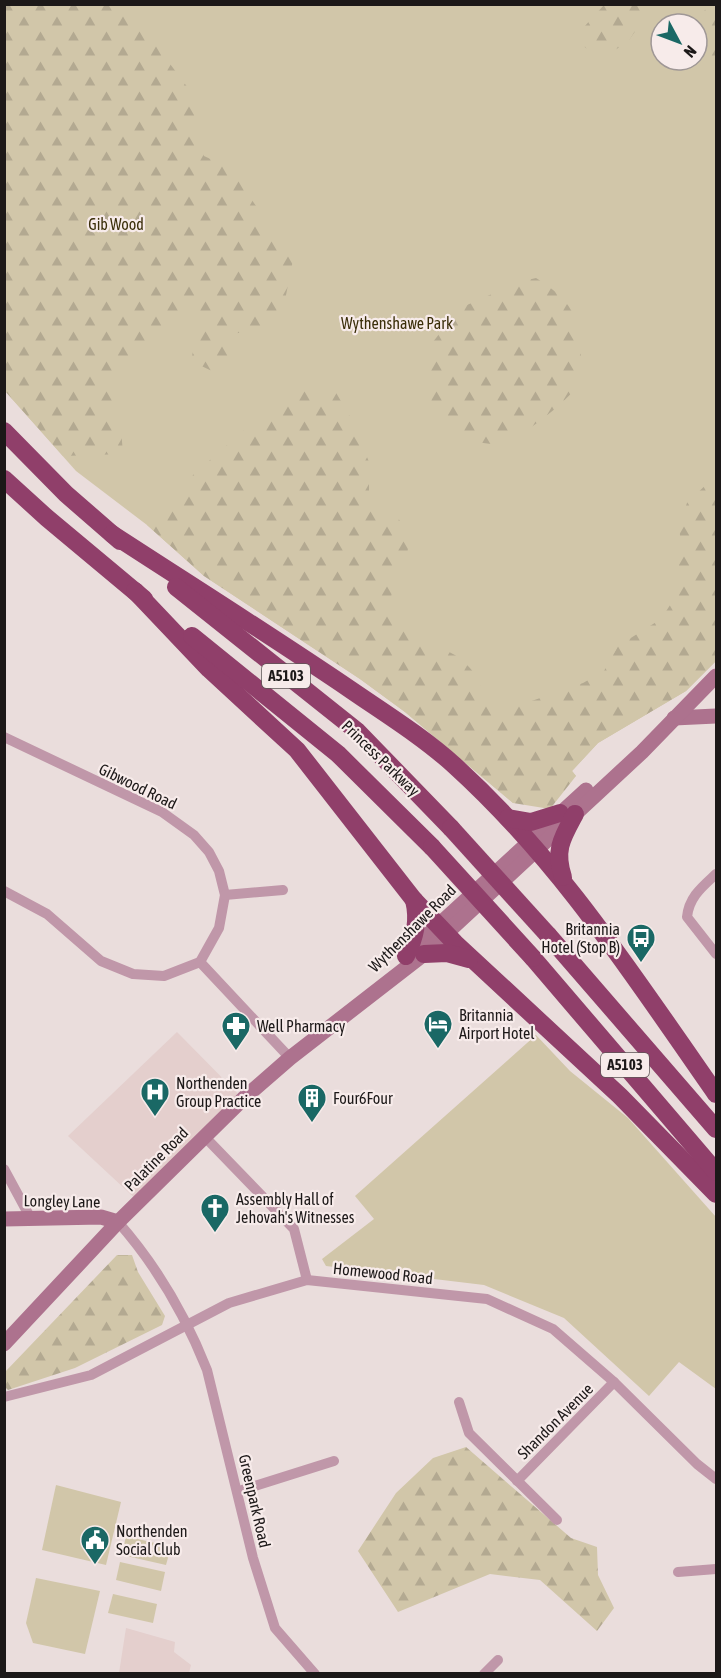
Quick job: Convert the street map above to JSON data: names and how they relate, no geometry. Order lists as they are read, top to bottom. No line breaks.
{"streets":{"highway":["A5103","Princess Parkway"],"main road":["Wythenshawe Road","Palatine Road","Longley Lane"],"street":["Gibwood Road","Homewood Road","Shandon Avenue","Greenpark Road"]},"crossings":[["Wythenshawe Road","Palatine Road"],["Palatine Road","Longley Lane"],["Palatine Road","Greenpark Road"],["Longley Lane","Greenpark Road"],["Homewood Road","Shandon Avenue"],["Homewood Road","Greenpark Road"]],"parks":["Gib Wood","Wythenshawe Park"],"places":{"bus stop":["Britannia Hotel (Stop B)"],"hotel":["Britannia Airport Hotel"],"pharmacy":["Well Pharmacy"],"hospital":["Northenden Group Practice"],"building":["Four6Four"],"church":["Assembly Hall of Jehovah's Witnesses"],"public building":["Northenden Social Club"]},"north":"bottom right"}
